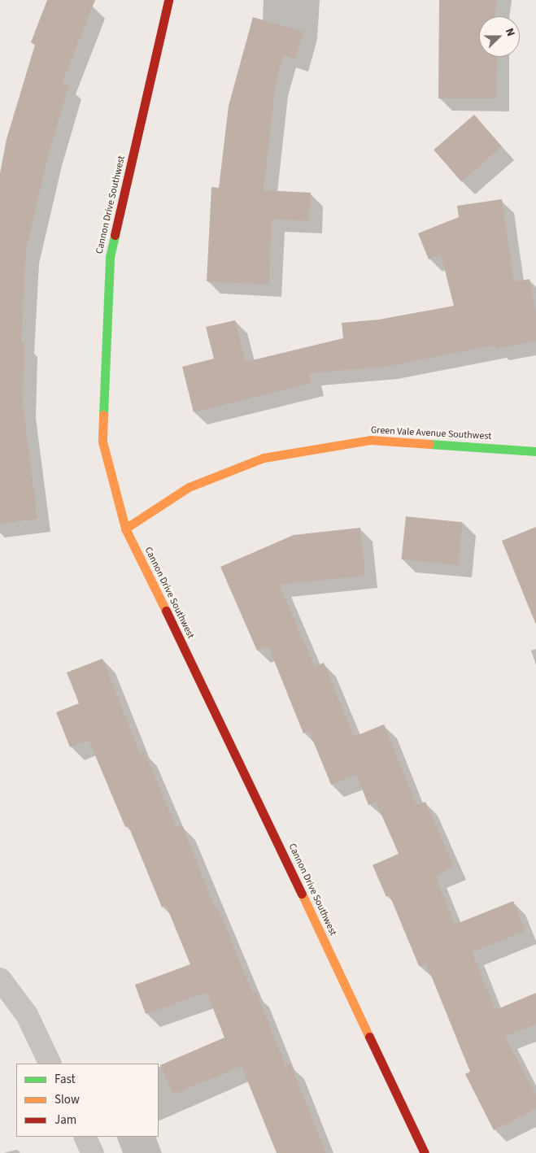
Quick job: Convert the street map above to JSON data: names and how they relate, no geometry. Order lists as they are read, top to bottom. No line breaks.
{"streets":{"street":["Cannon Drive Southwest","Green Vale Avenue Southwest"]},"crossings":[["Cannon Drive Southwest","Green Vale Avenue Southwest"]],"legend":["Fast","Slow","Jam"],"north":"right"}
